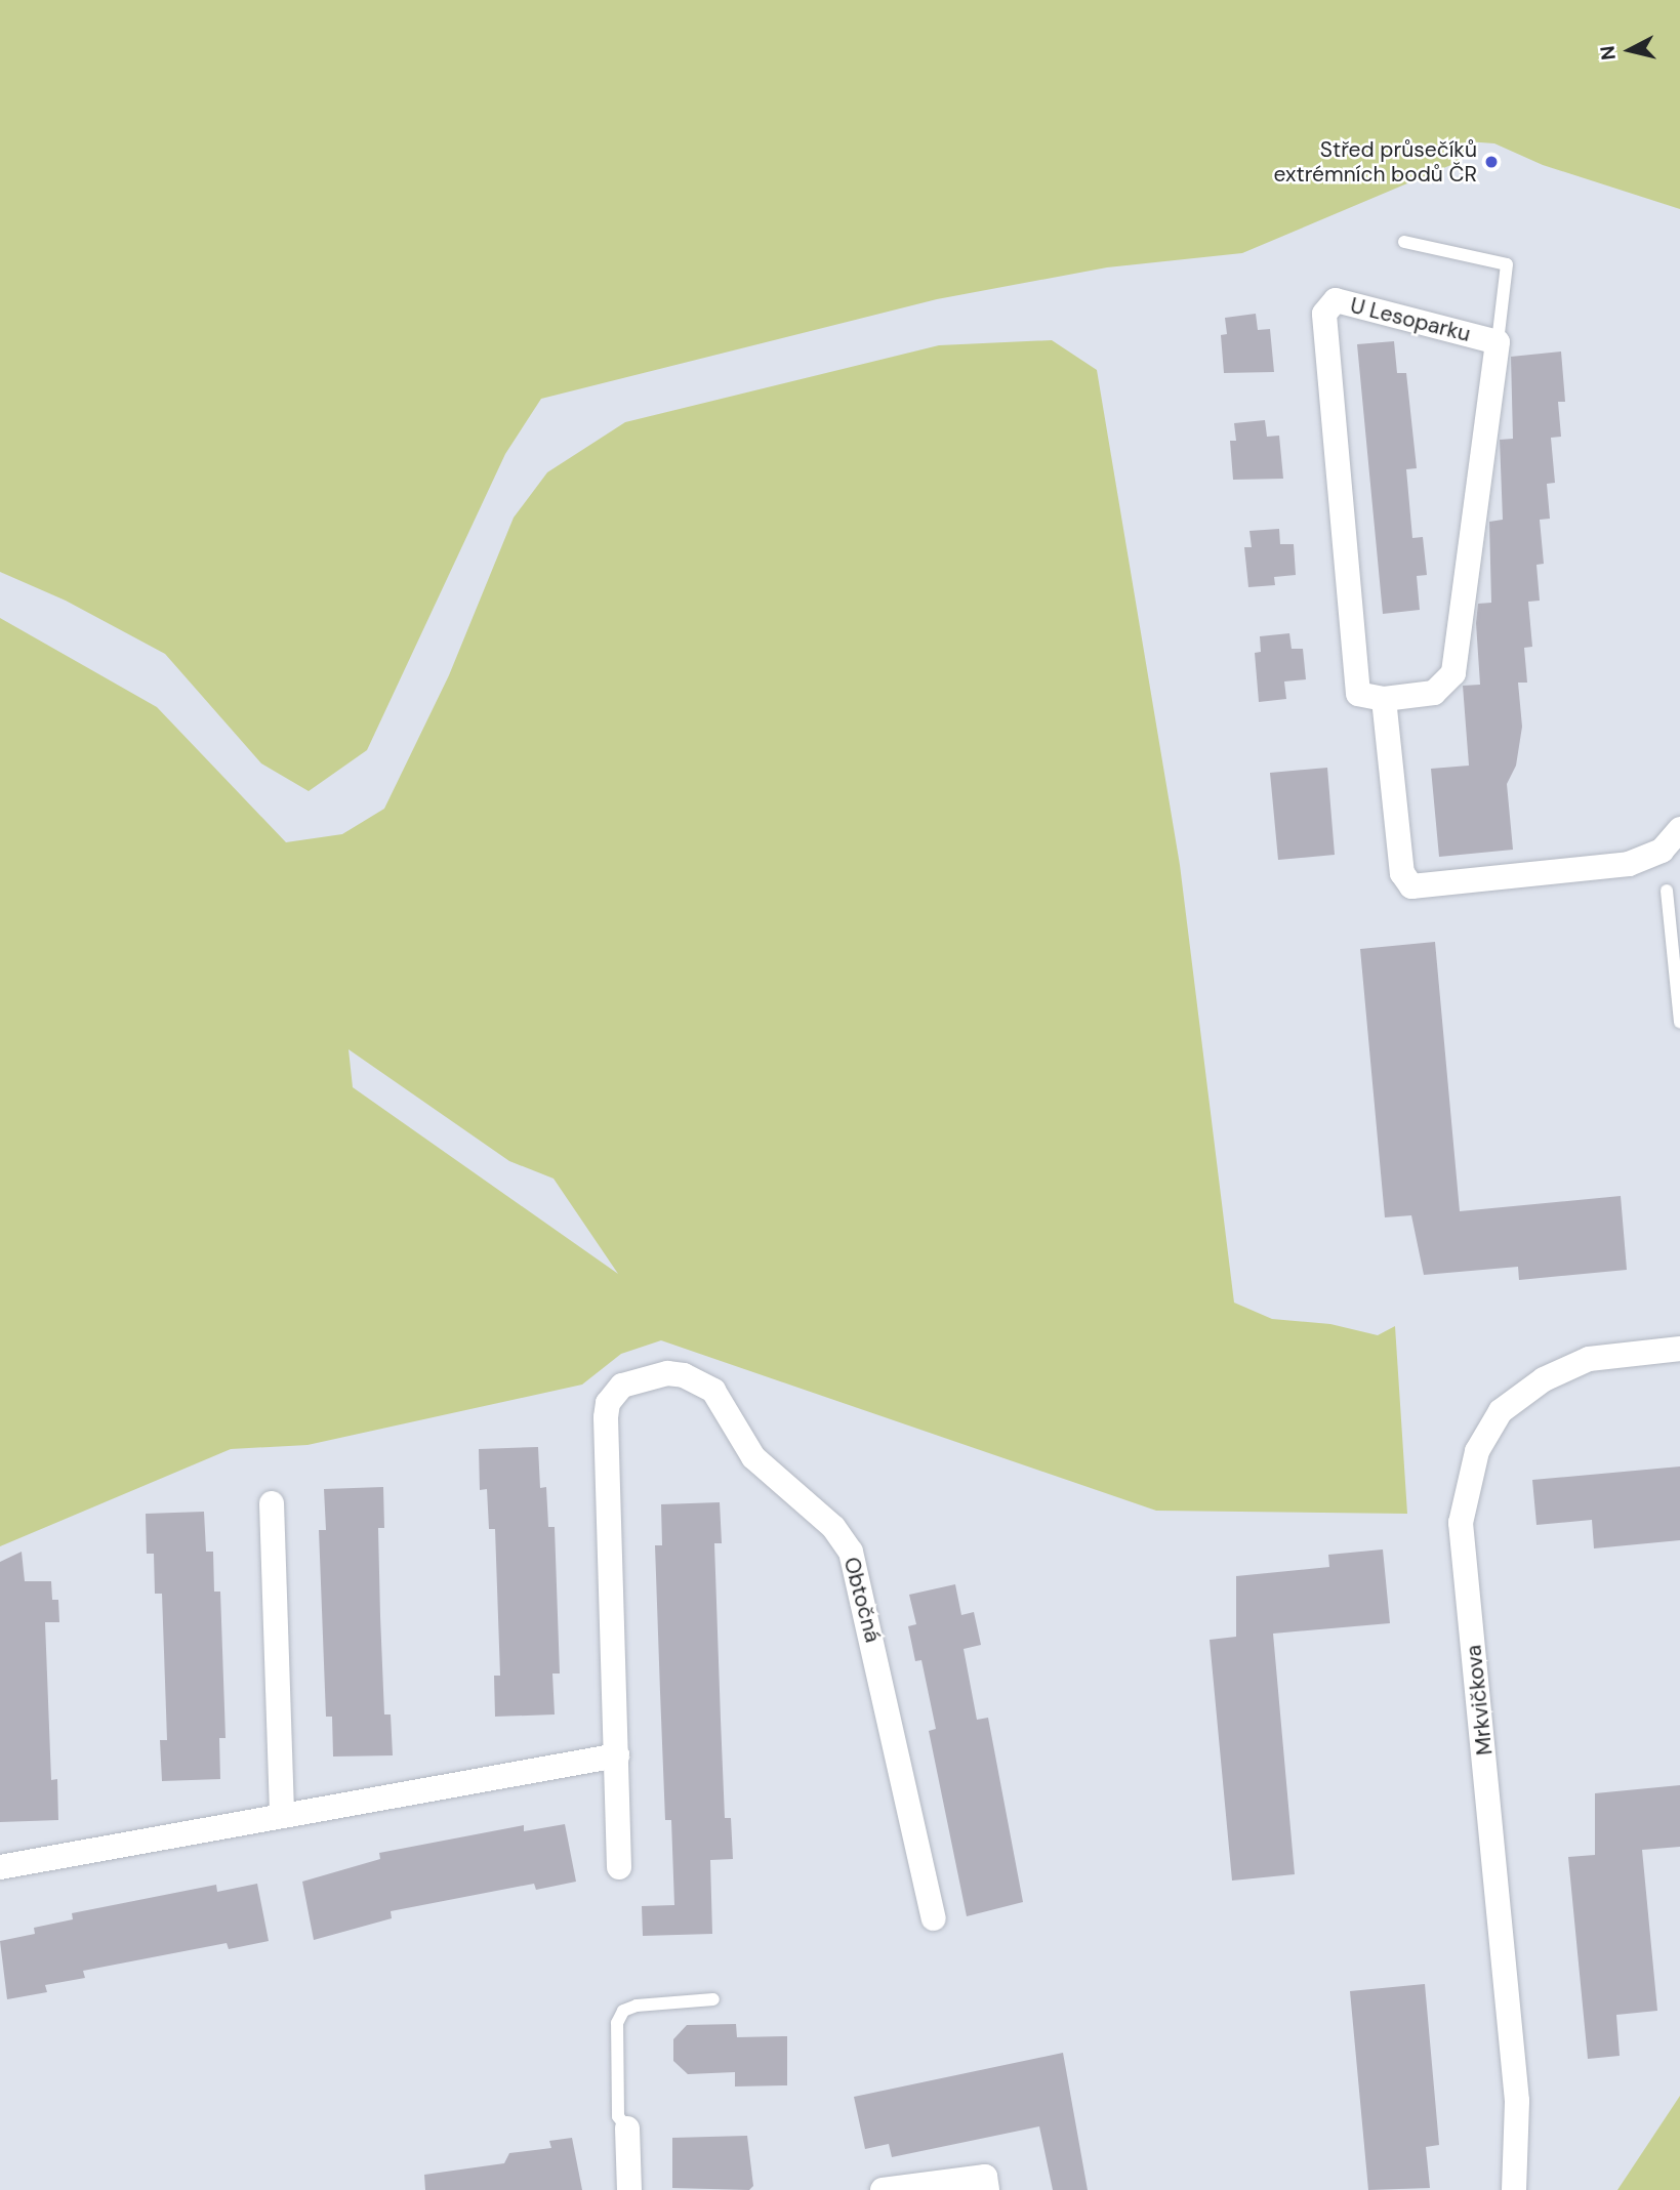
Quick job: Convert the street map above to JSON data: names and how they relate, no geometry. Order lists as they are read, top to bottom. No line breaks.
{"streets":{"street":["U Lesoparku","Obtočná","Mrkvičkova"]},"places":["Střed průsečíků extrémních bodů ČR"],"north":"left"}
